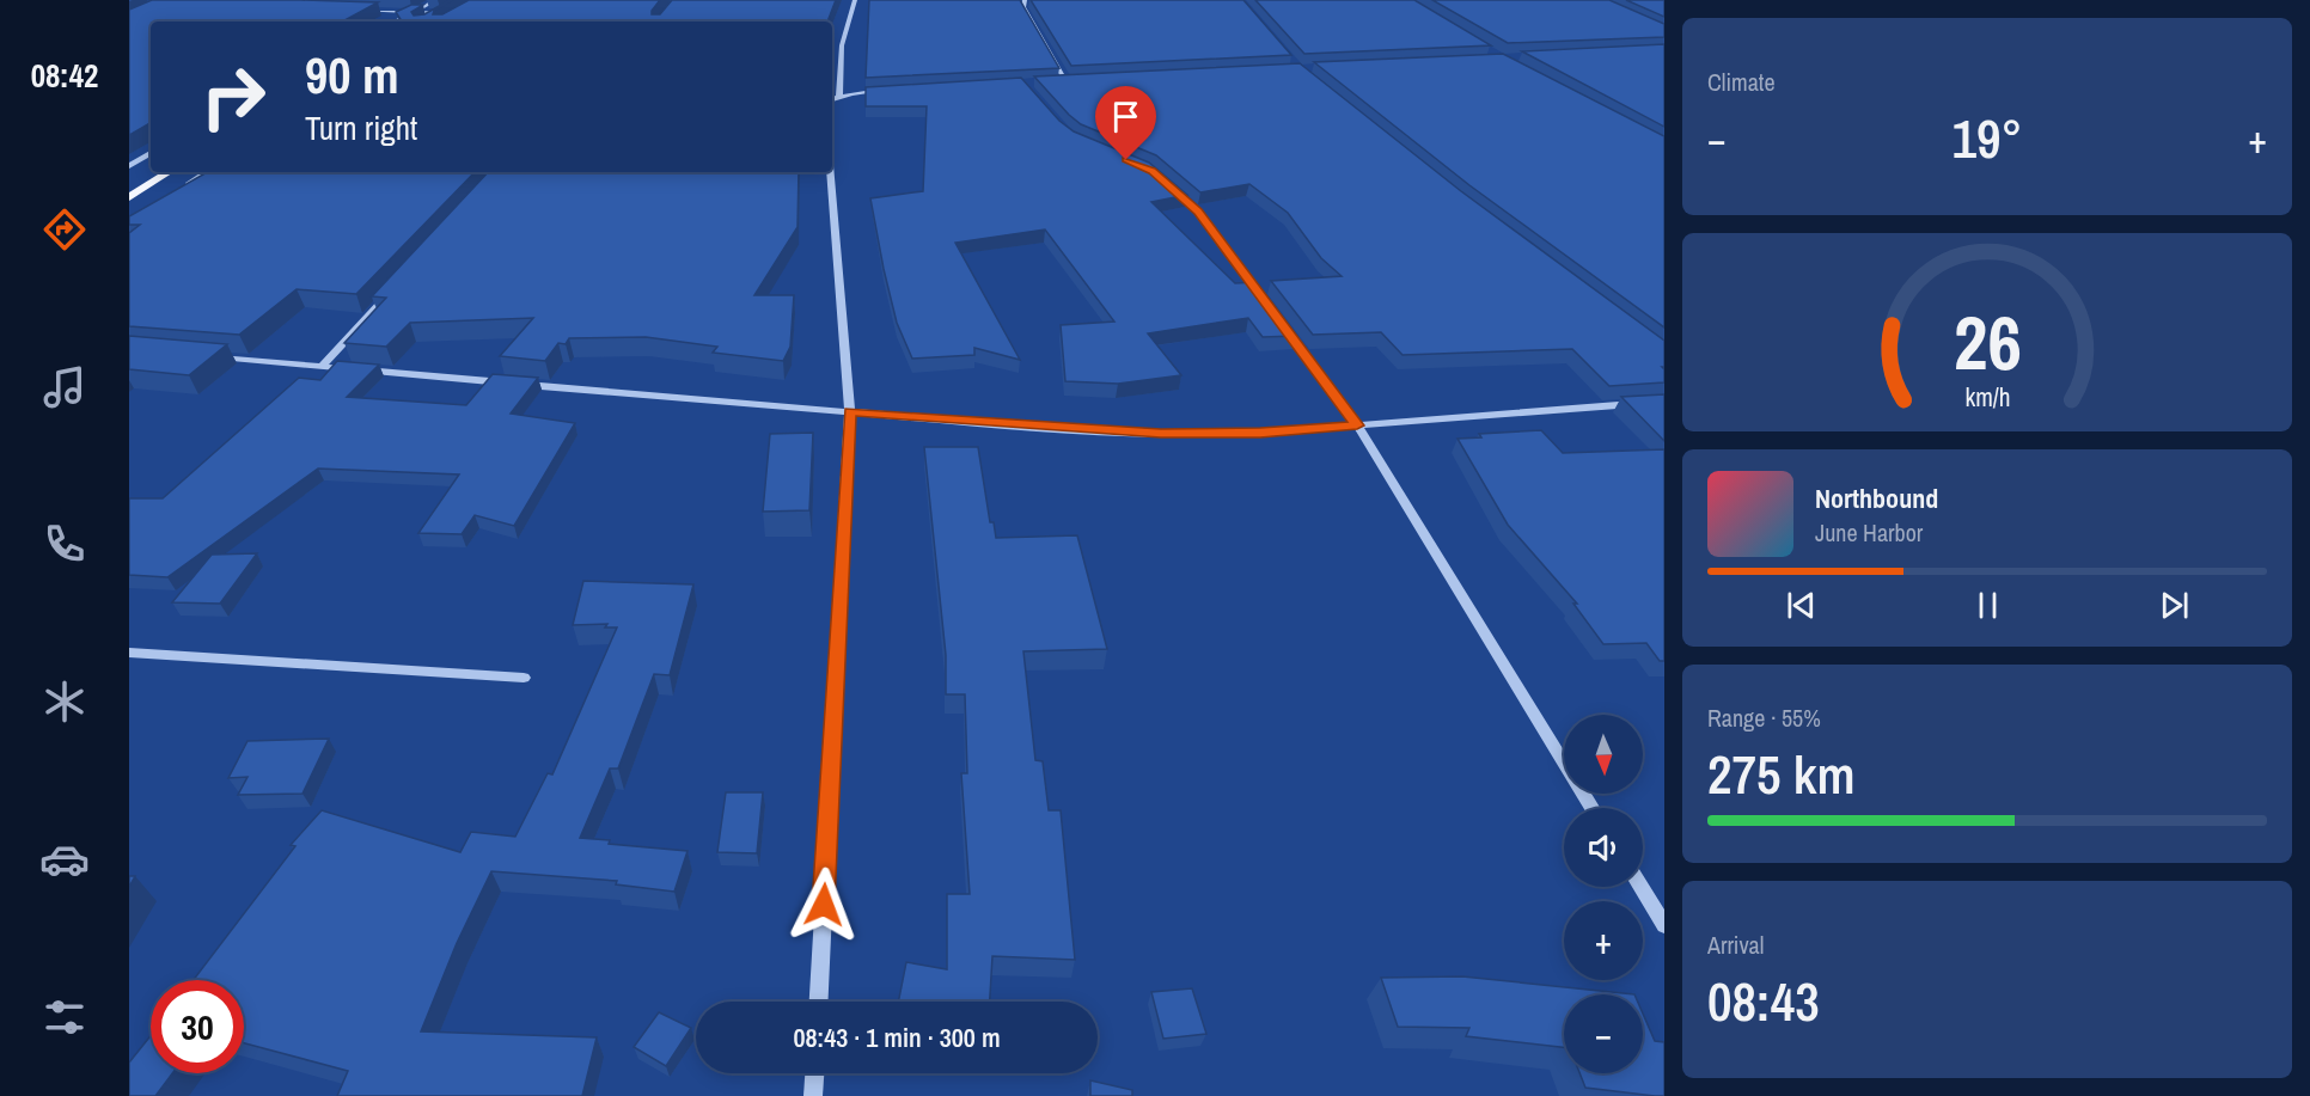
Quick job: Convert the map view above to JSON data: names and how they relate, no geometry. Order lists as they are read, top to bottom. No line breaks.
{"north":"bottom","page":{"tabs":"08:42","tile":["Climate",["Range · 55%","275 km"],["Arrival","08:43"]],"turn":["90 m","Turn right"],"heat":["−","19°","+"],"song":["Northbound","June Harbor"],"map_buttons":["+","−"],"limit":"30","trip":"08:43 · 1 min · 300 m","gauge":["26","km/h"]}}
